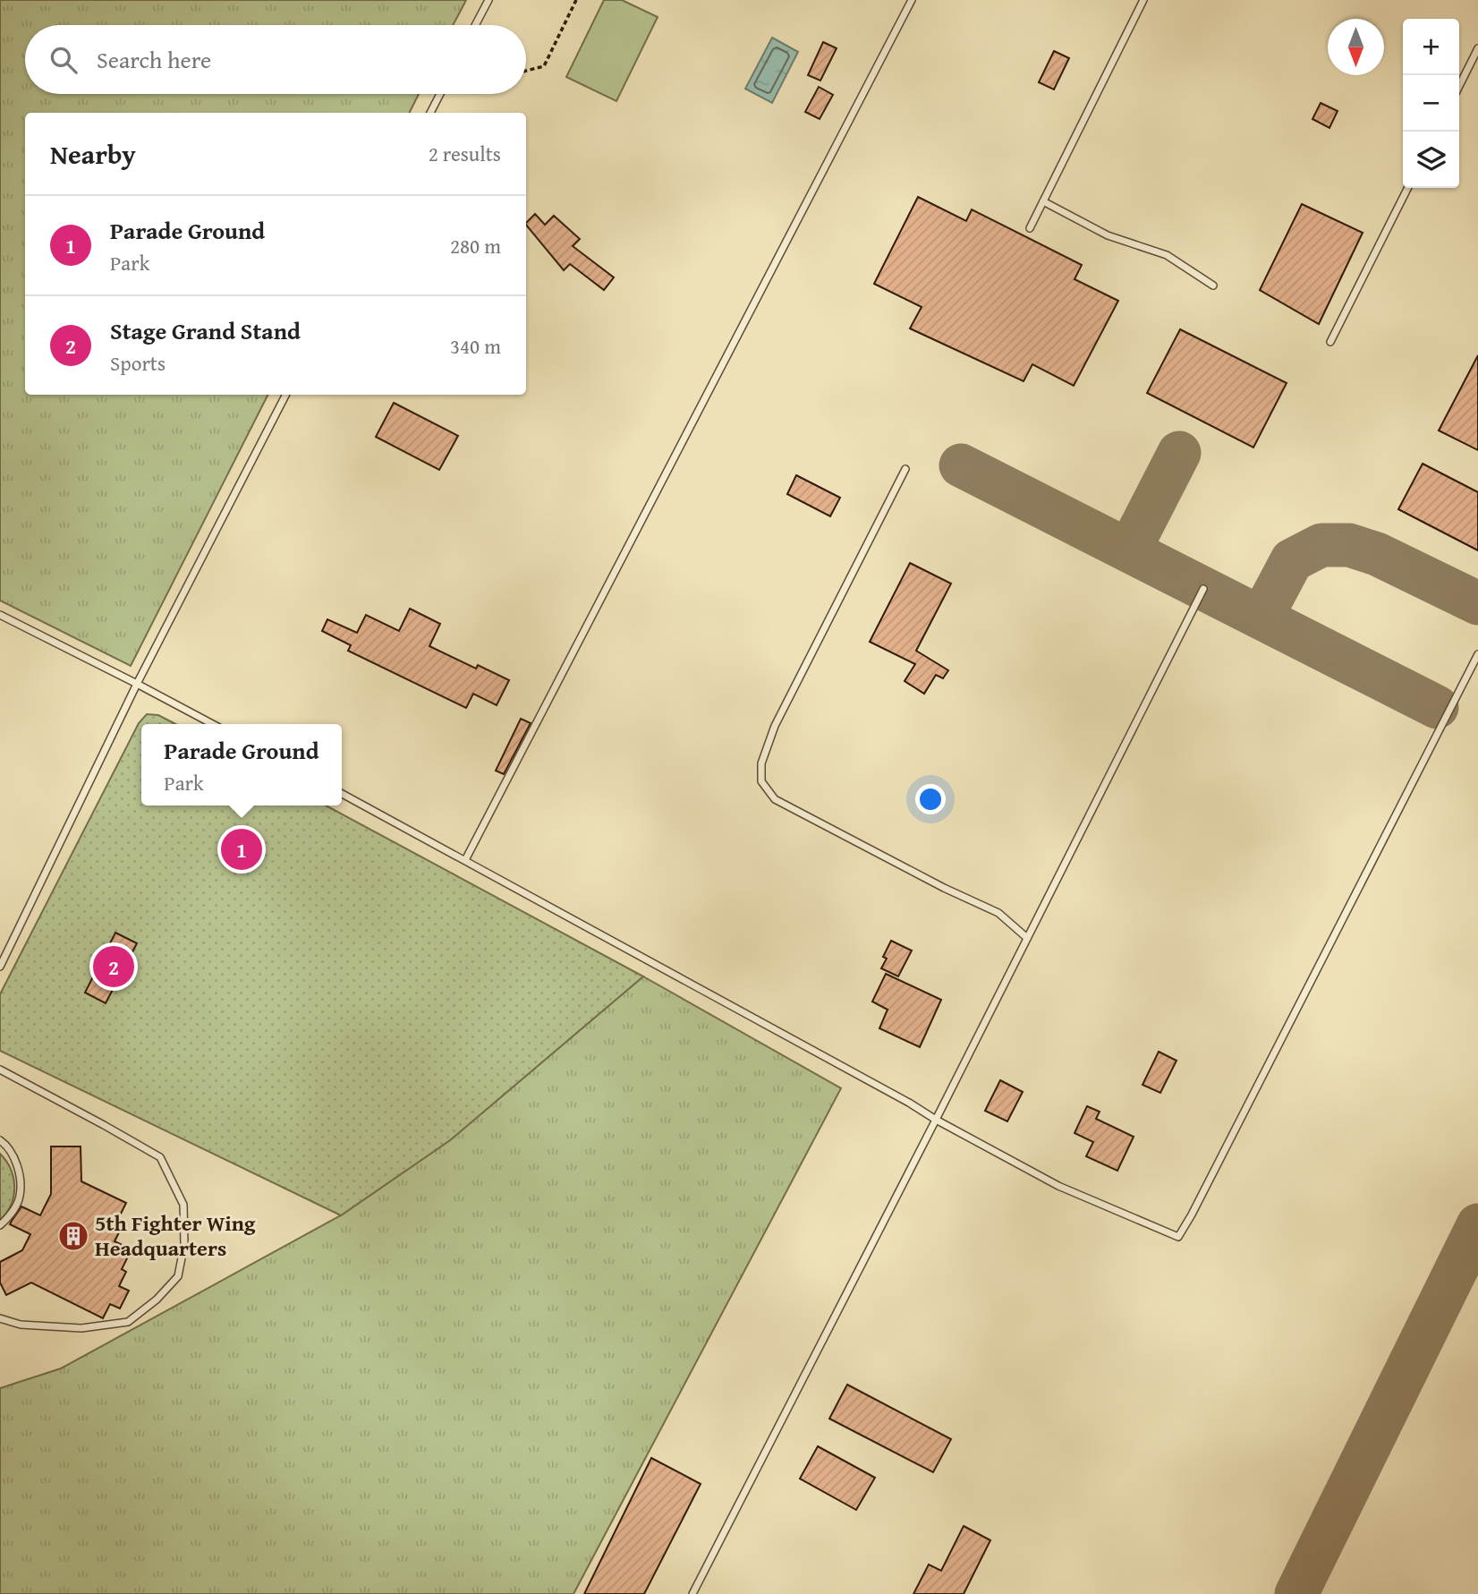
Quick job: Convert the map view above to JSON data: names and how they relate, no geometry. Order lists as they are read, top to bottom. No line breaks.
{"places":{"building":["5th Fighter Wing Headquarters"]},"north":"bottom","page":{"map_buttons":["+","−"],"search":"Search here","heading":["Nearby","2 results"],"list":[{"mark":"1","name":"Parade Ground","note":"Park","value":"280 m"},{"mark":"2","name":"Stage Grand Stand","note":"Sports","value":"340 m"}],"popup":["Parade Ground","Park"],"pins":["1","2"]}}
